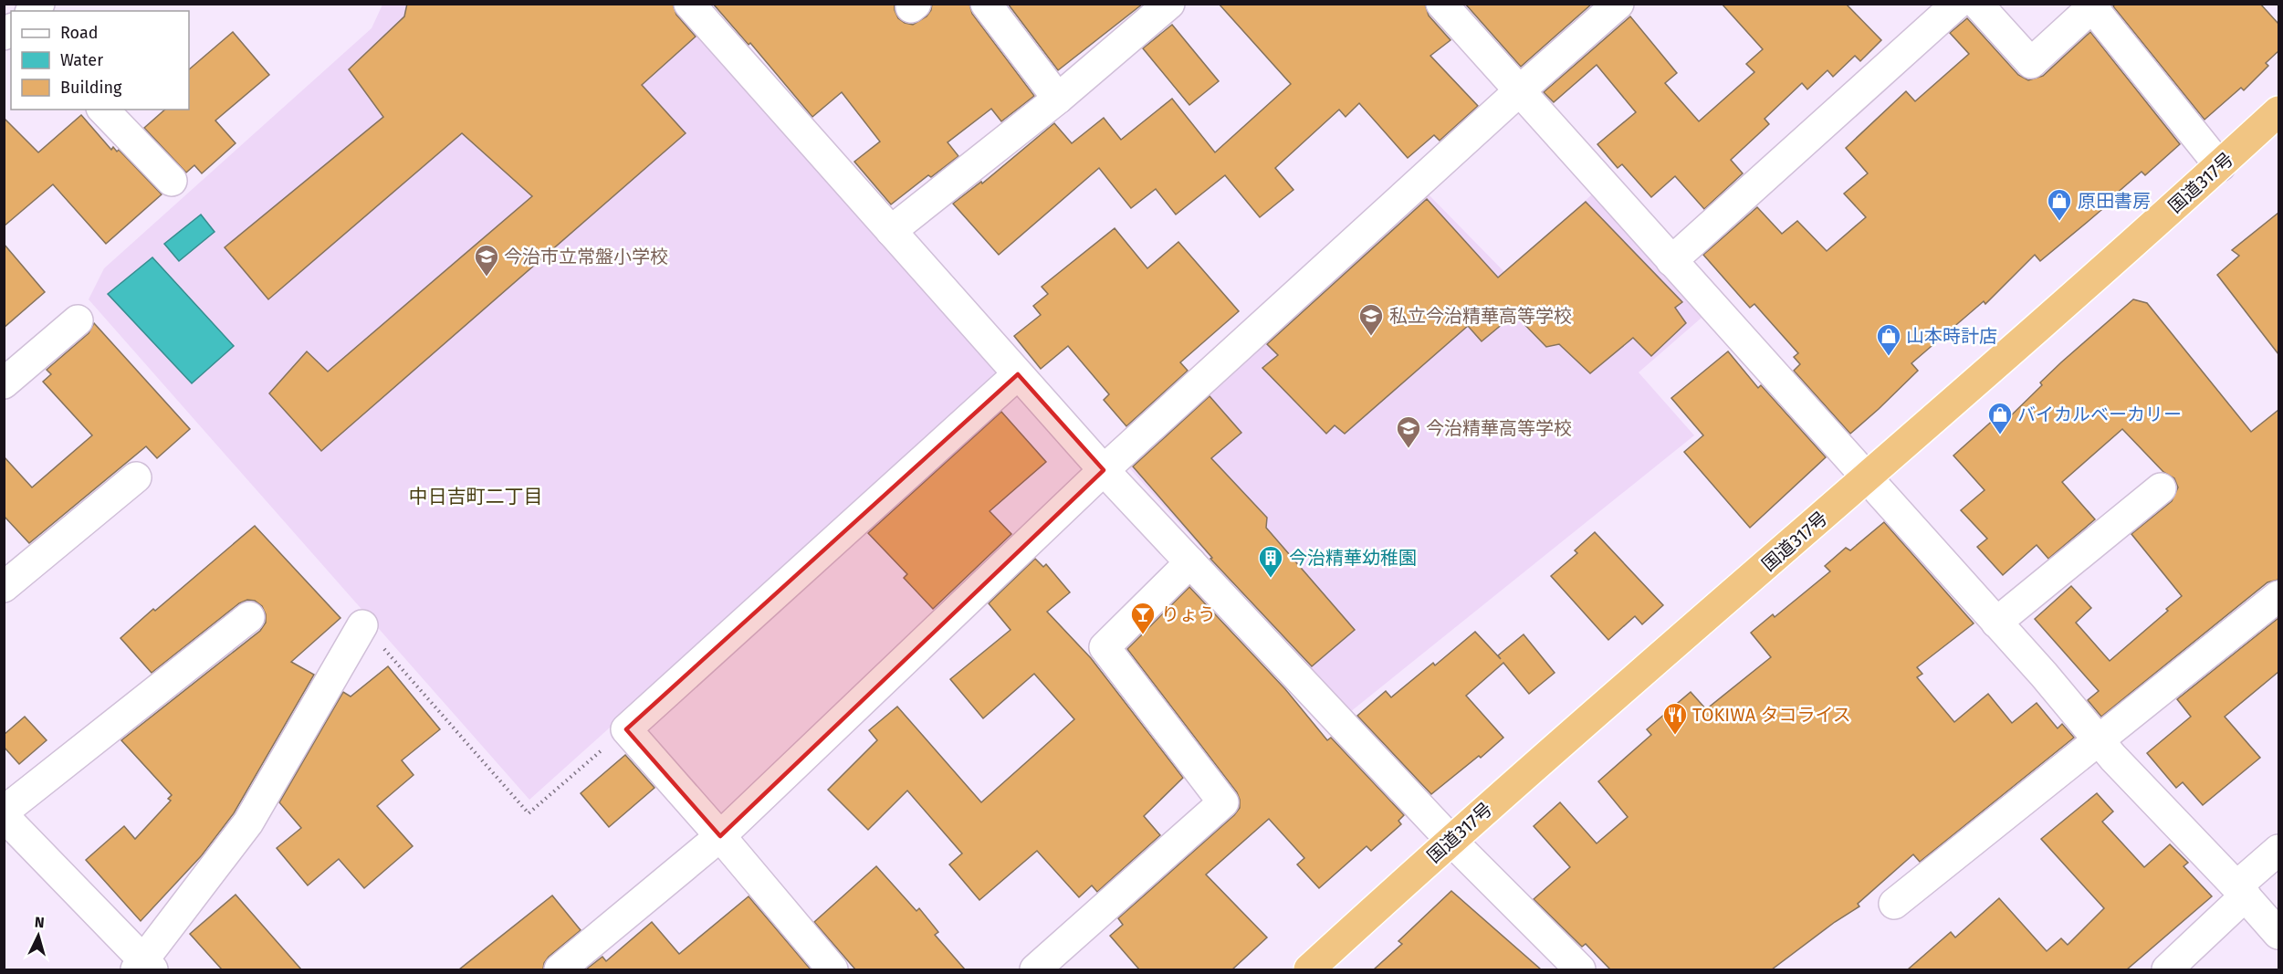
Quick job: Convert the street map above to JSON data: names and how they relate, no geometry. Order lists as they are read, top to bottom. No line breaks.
{"streets":{"highway":["国道317号"]},"districts":["中日吉町二丁目"],"places":{"shop":["原田書房","山本時計店","バイカルベーカリー"],"school or university":["今治市立常盤小学校","私立今治精華高等学校","今治精華高等学校"],"building":["今治精華幼稚園"],"bar":["りょう"],"restaurant":["TOKIWA タコライス"]},"legend":["Road","Water","Building"],"north":"top"}
